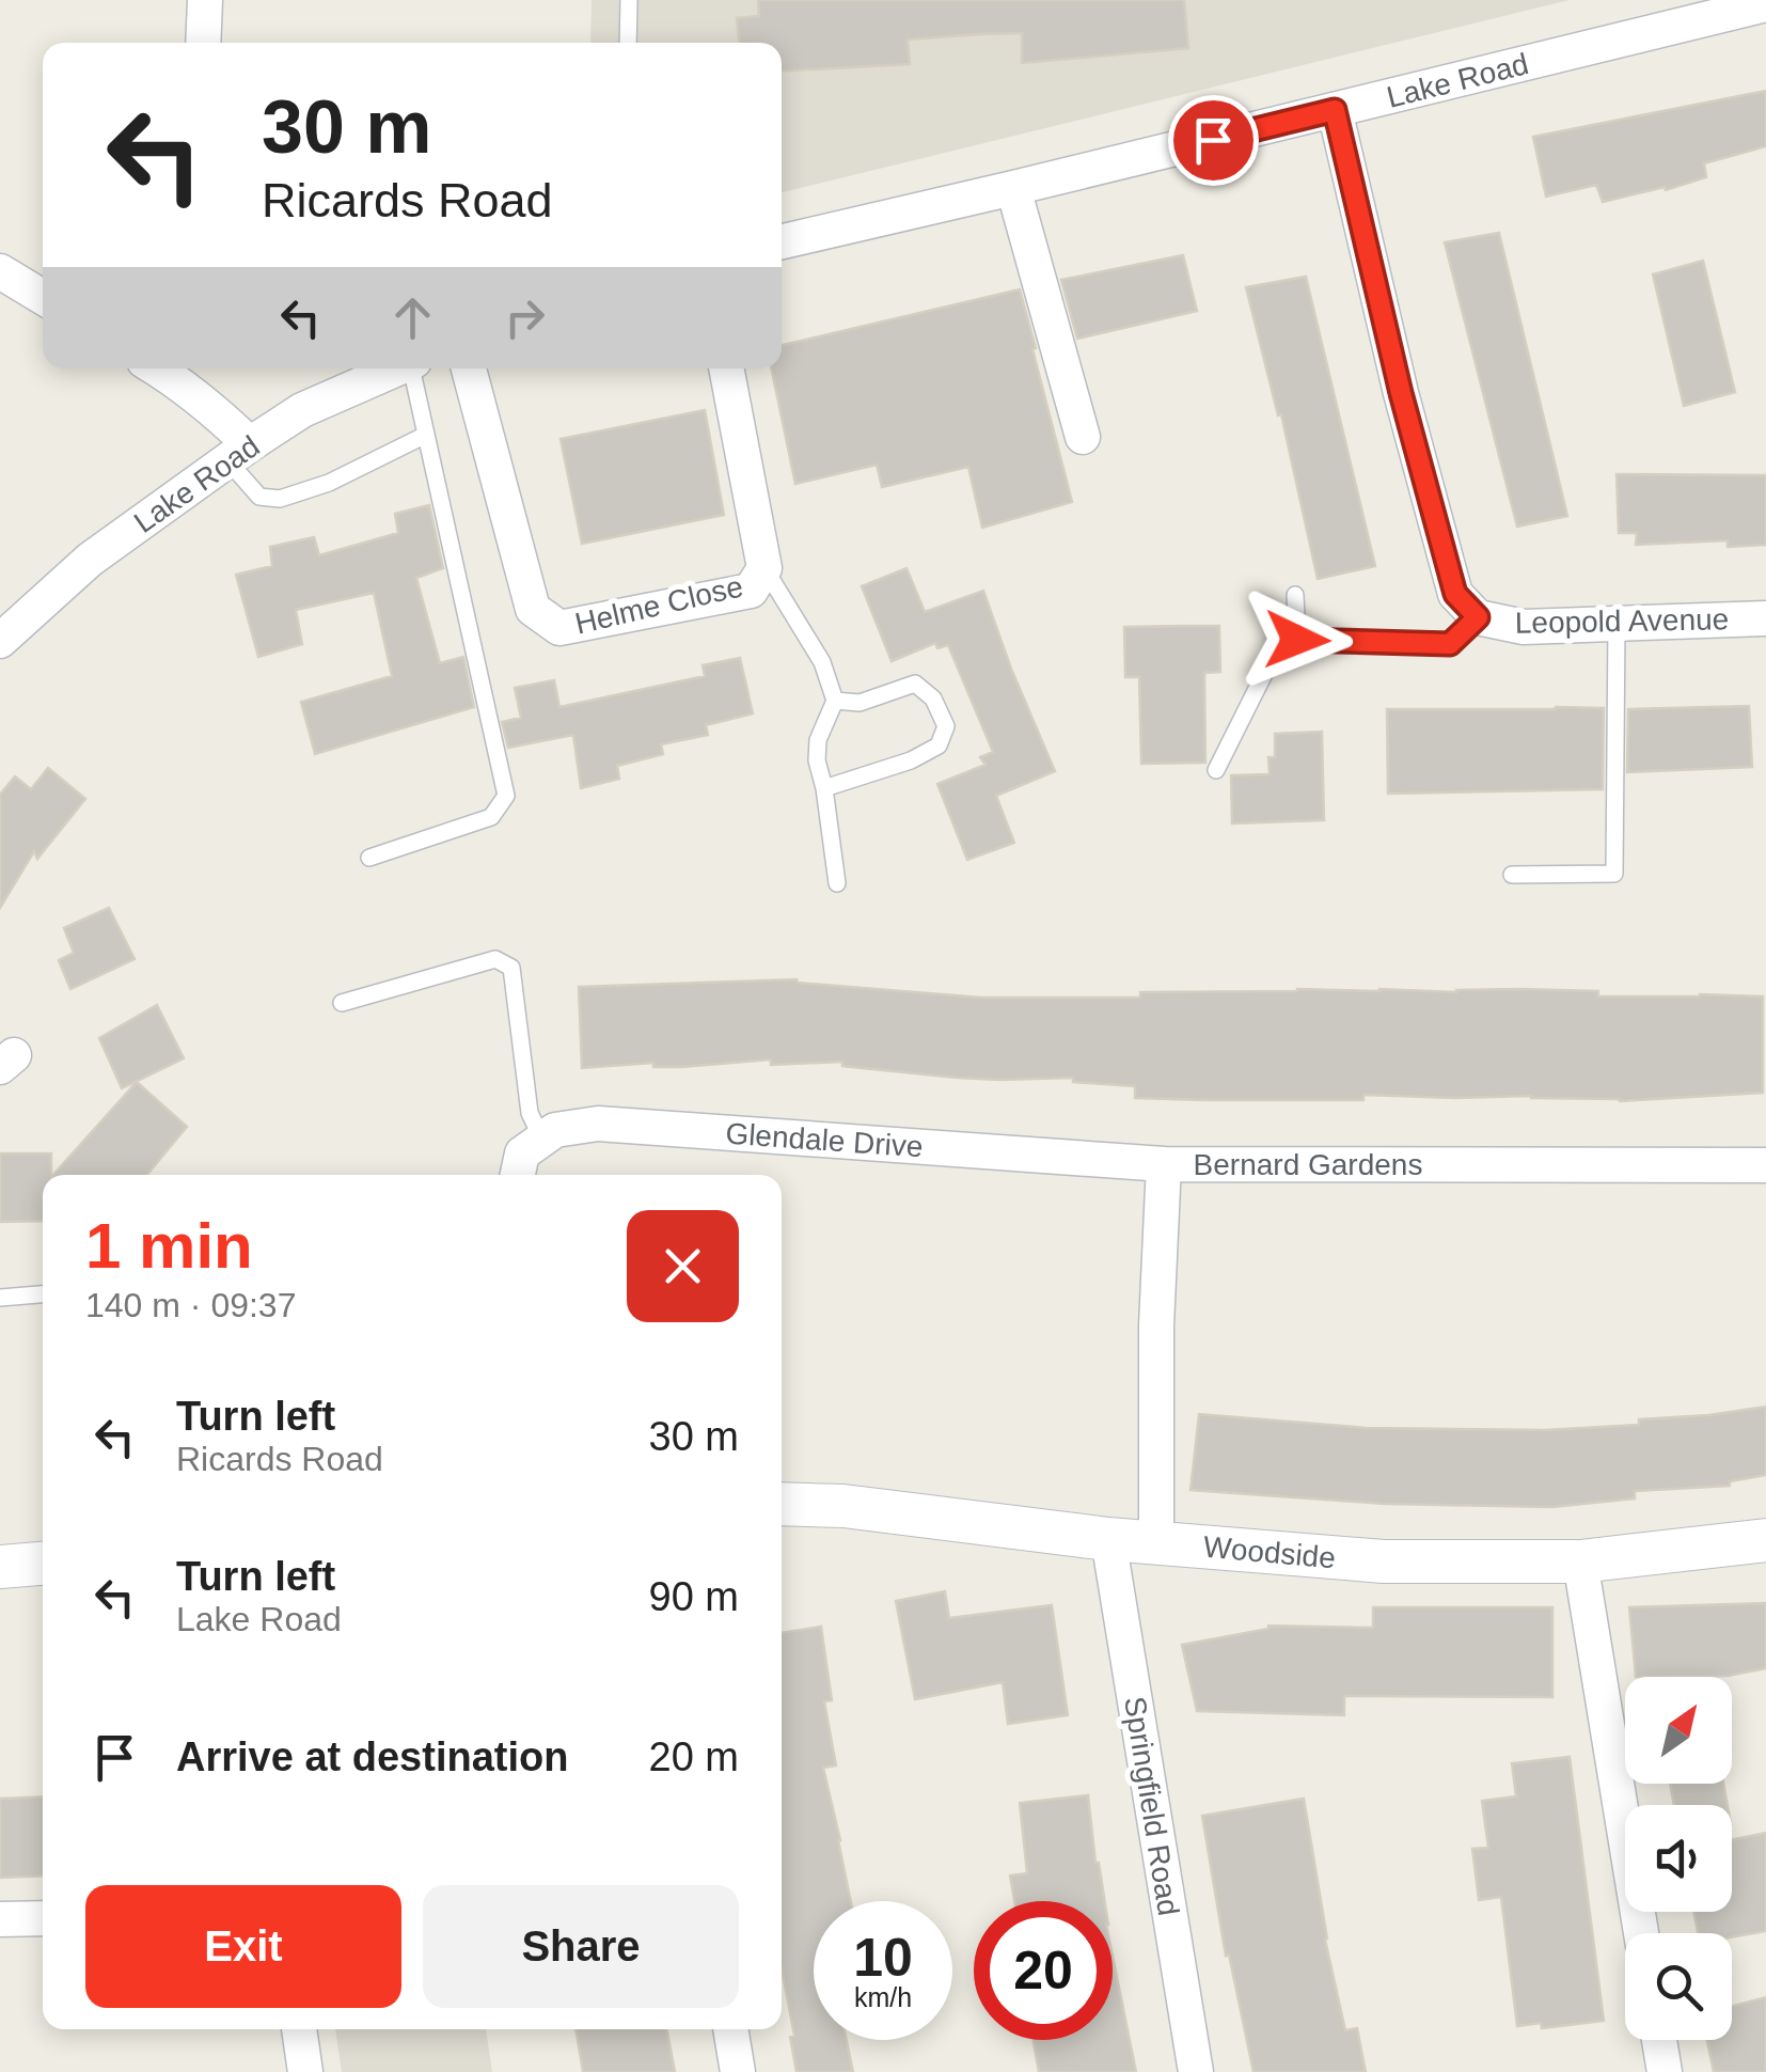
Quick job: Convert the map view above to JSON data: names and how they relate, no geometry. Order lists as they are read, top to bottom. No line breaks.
{"streets":{"street":["Lake Road","Helme Close","Leopold Avenue","Glendale Drive","Bernard Gardens","Woodside","Springfield Road"]},"crossings":[["Glendale Drive","Bernard Gardens"],["Bernard Gardens","Woodside"],["Woodside","Springfield Road"]],"north":"top right","page":{"turn":["30 m","Ricards Road"],"heading":["1 min","140 m · 09:37"],"list":[{"name":"Turn left","note":"Ricards Road","value":"30 m"},{"name":"Turn left","note":"Lake Road","value":"90 m"},{"name":"Arrive at destination","value":"20 m"}],"buttons":["Exit","Share"],"speed":"10 km/h","limit":"20"}}
